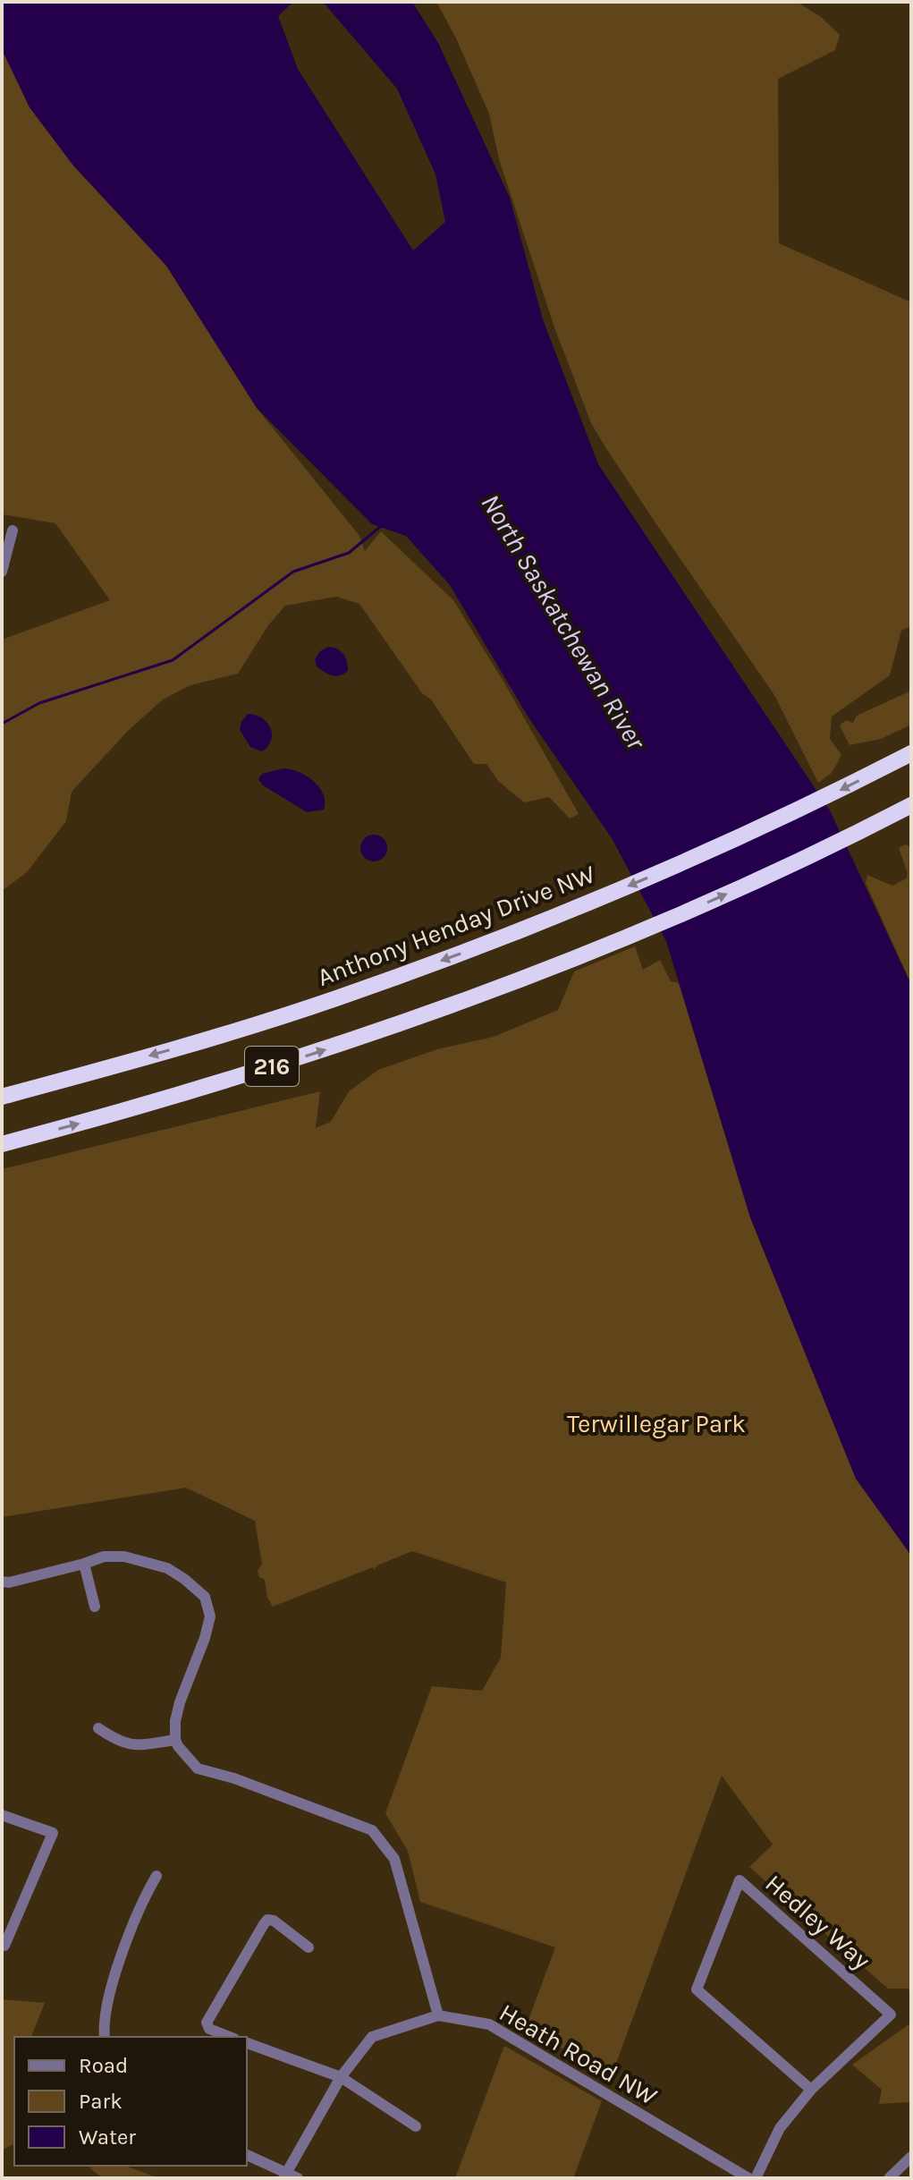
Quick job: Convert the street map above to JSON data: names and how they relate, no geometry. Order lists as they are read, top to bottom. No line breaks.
{"streets":{"highway":["Anthony Henday Drive NW","216"],"street":["Hedley Way","Heath Road NW"]},"water":["North Saskatchewan River"],"parks":["Terwillegar Park"],"legend":["Road","Park","Water"]}
